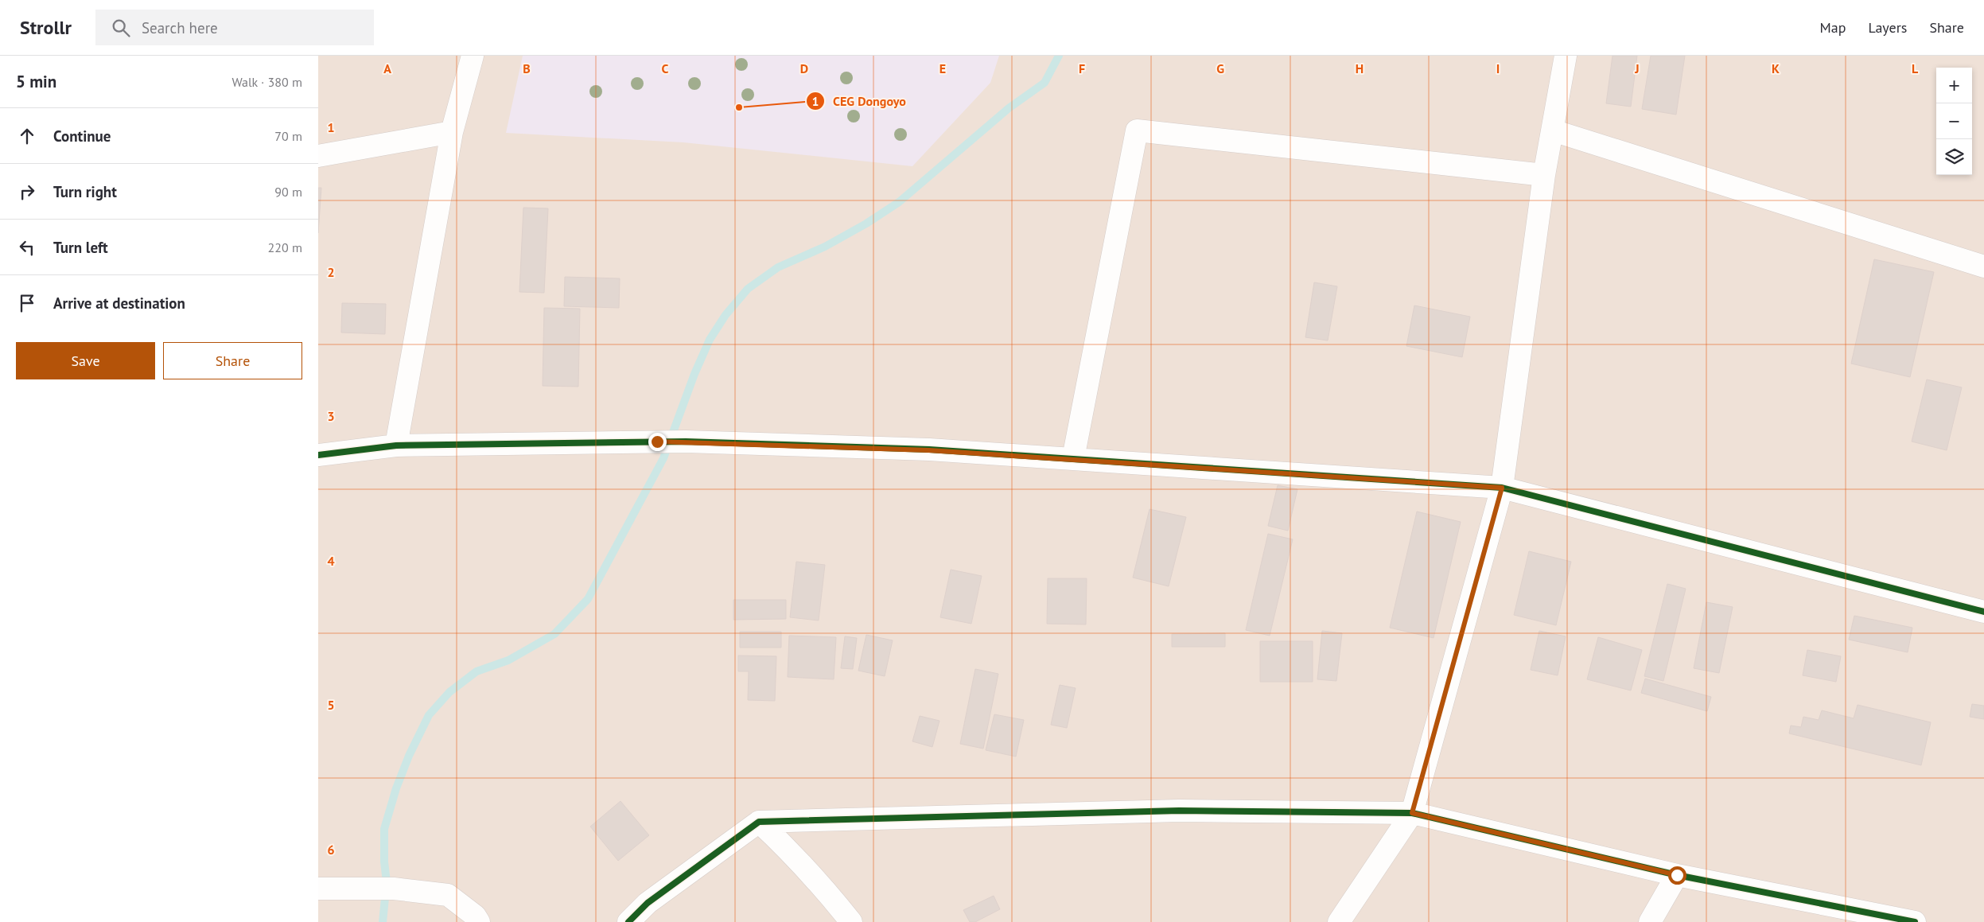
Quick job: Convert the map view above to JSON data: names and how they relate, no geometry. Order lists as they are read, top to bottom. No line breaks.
{"places":["CEG Dongoyo"],"page":{"header":"Strollr","search":"Search here","nav":["Map","Layers","Share"],"heading":["5 min","Walk · 380 m"],"map_buttons":["+","−"],"list":[["Continue","70 m"],["Turn right","90 m"],["Turn left","220 m"],"Arrive at destination"],"buttons":["Save","Share"]},"grid":{"columns":["A","B","C","D","E","F","G","H","I","J","K","L"],"rows":["1","2","3","4","5","6"]}}
